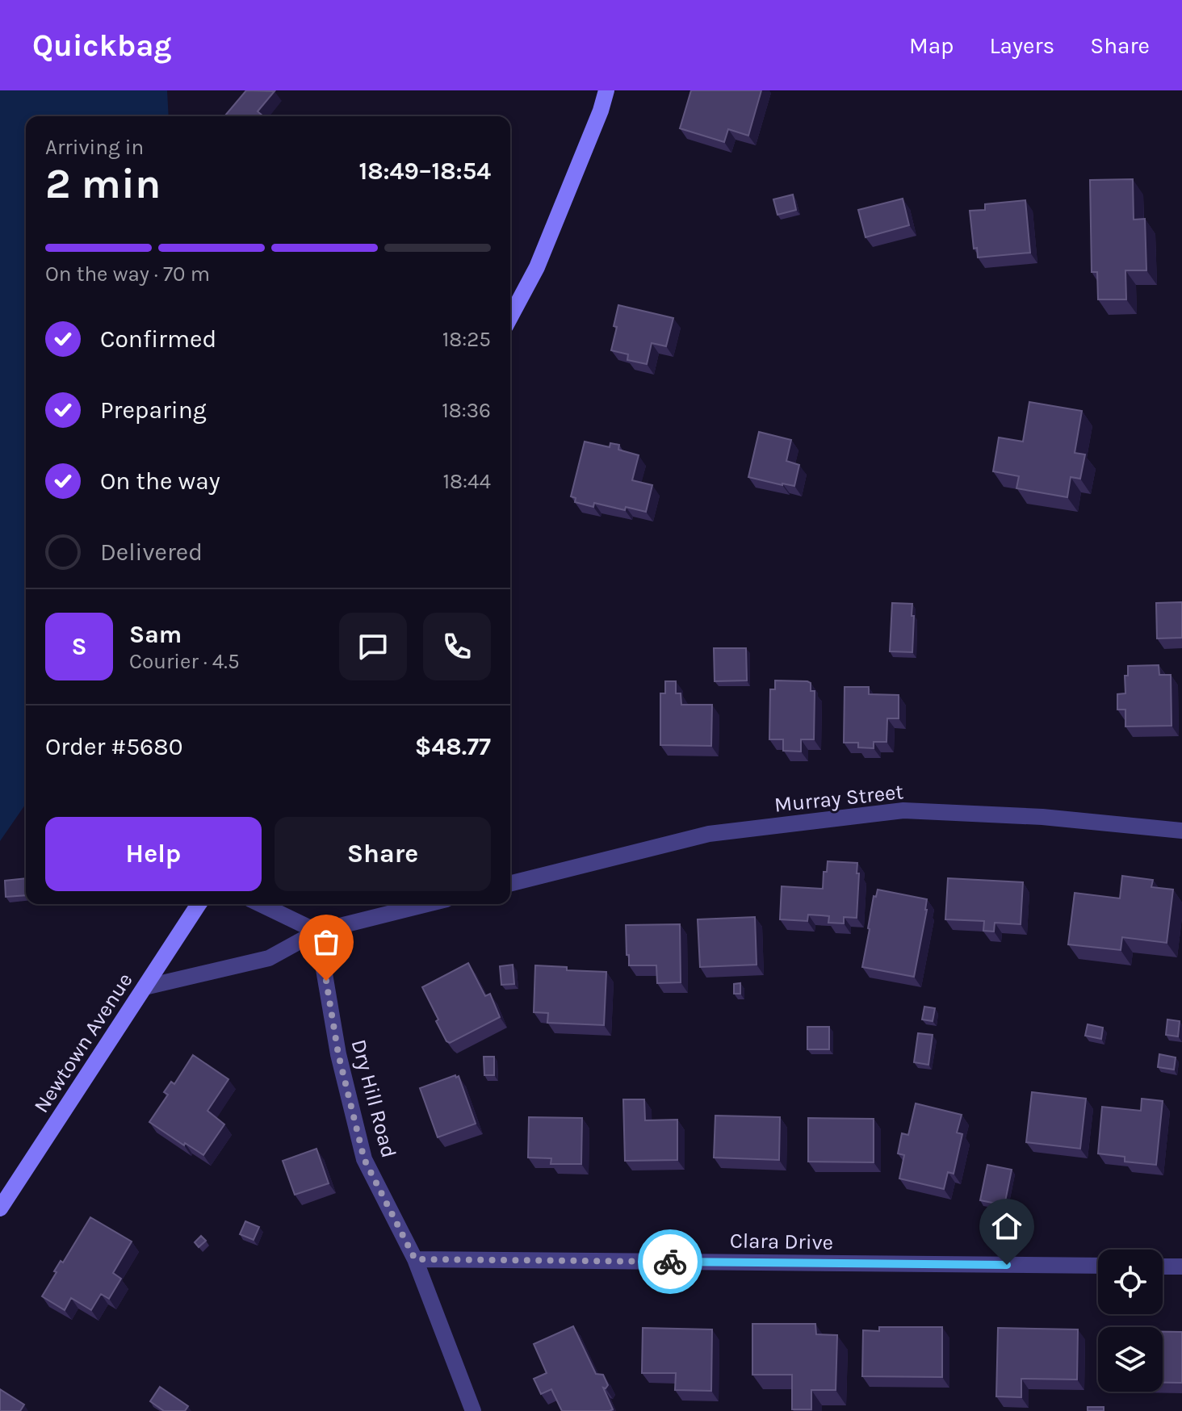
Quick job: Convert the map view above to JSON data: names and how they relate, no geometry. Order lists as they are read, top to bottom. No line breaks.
{"streets":{"main road":["Newtown Avenue"],"street":["Murray Street","Dry Hill Road","Clara Drive"]},"crossings":[["Dry Hill Road","Clara Drive"]],"page":{"header":"Quickbag","nav":["Map","Layers","Share"],"heading":["2 min","Arriving in","18:49–18:54"],"panel":["Sam","Courier · 4.5","Order #5680","$48.77"],"bar":"On the way · 70 m","list":[["Confirmed","18:25"],["Preparing","18:36"],["On the way","18:44"],"Delivered"],"round":"S","buttons":["Help","Share"]}}
